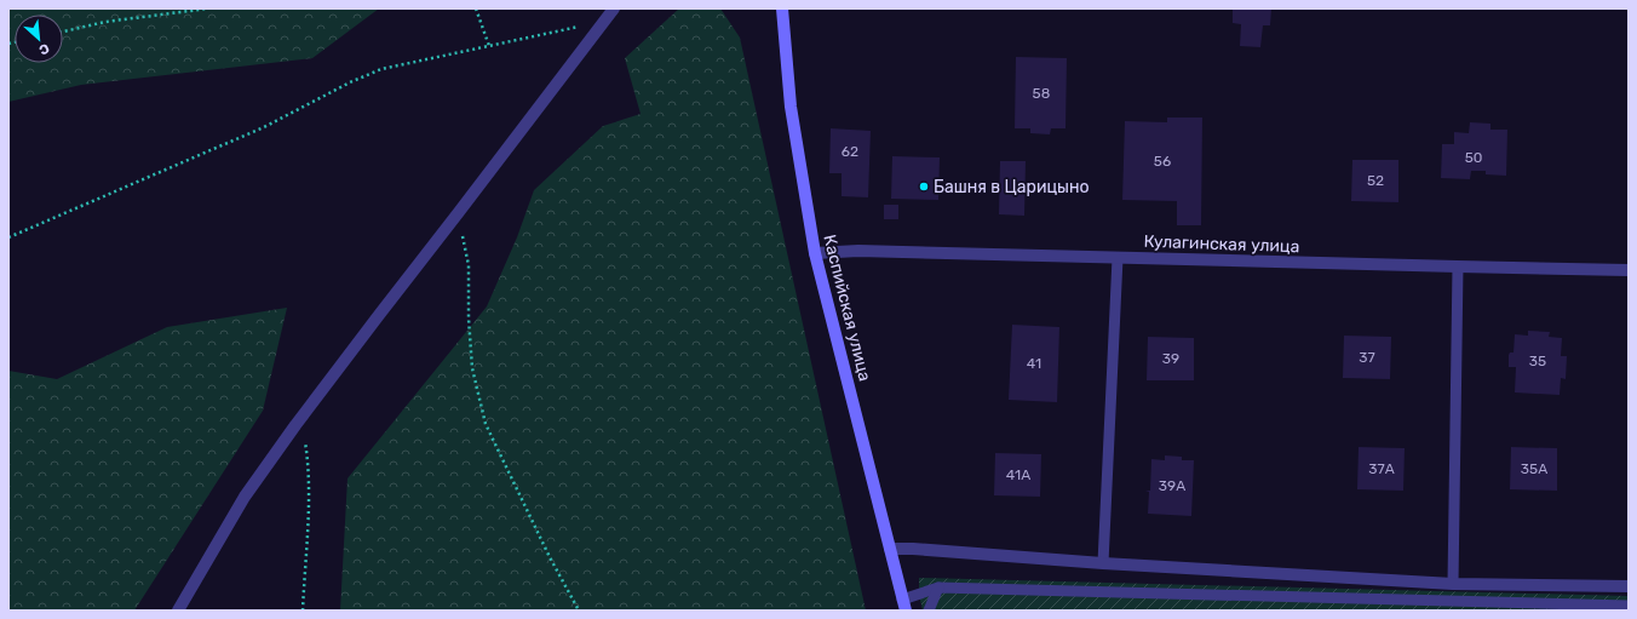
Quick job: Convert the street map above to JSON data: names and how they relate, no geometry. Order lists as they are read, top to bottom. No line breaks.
{"streets":{"street":["Кулагинская улица","Каспийская улица"]},"crossings":[["Кулагинская улица","Каспийская улица"]],"places":["Башня в Царицыно"],"house_numbers":["58","62","50","56","52","37","39","35","41","37А","35А","41А","39А"],"north":"bottom right"}
